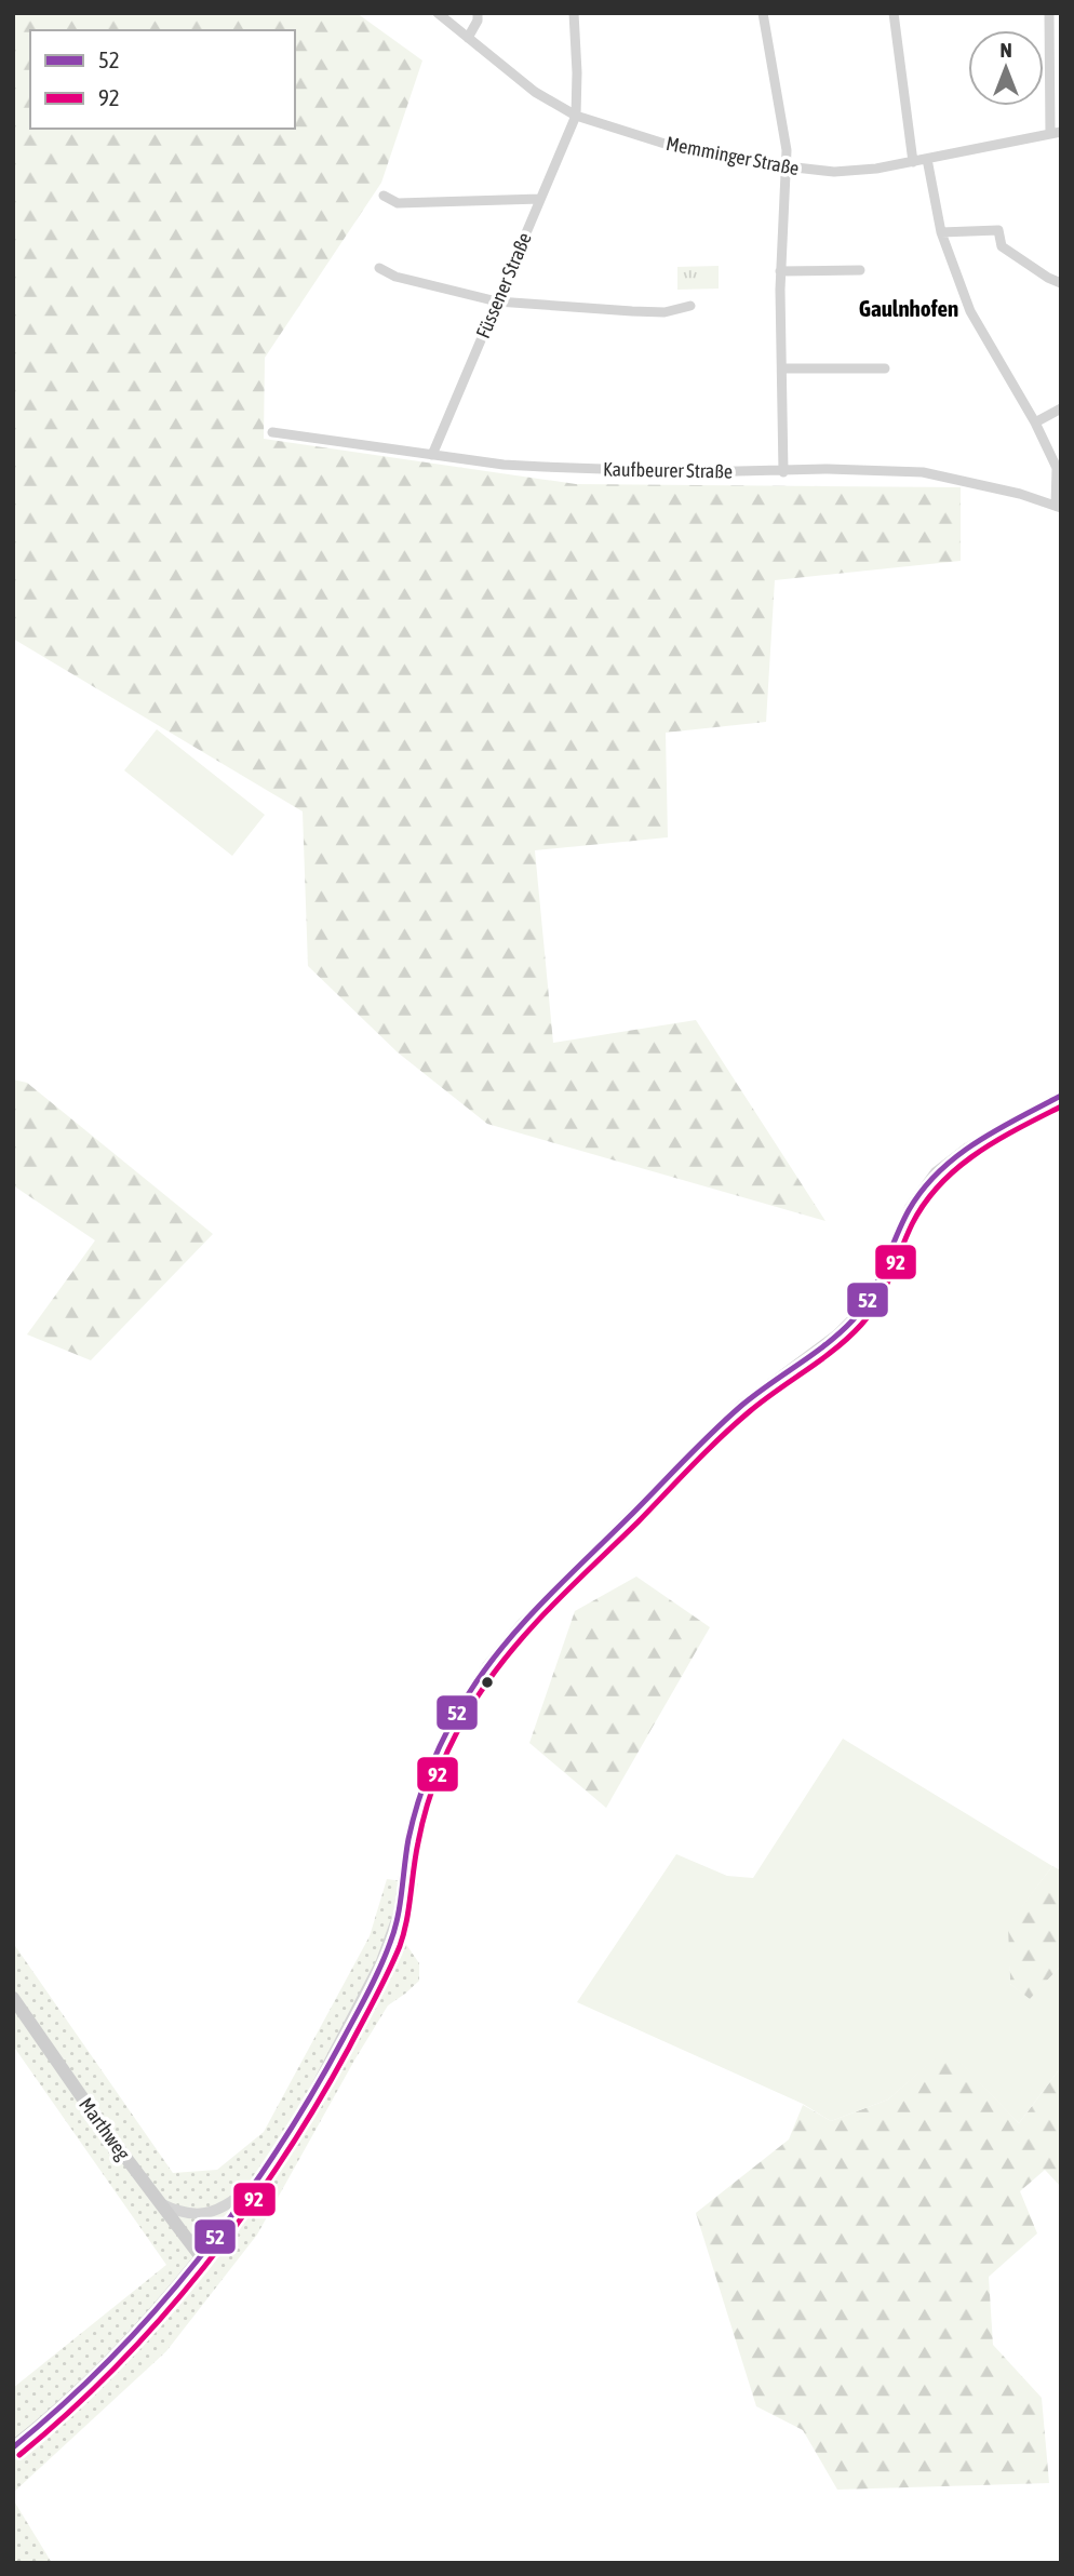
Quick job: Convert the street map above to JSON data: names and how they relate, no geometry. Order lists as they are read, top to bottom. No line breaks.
{"streets":{"main road":["Marthweg"],"street":["Memminger Straße","Füssener Straße","Kaufbeurer Straße"]},"crossings":[["Memminger Straße","Füssener Straße"],["Füssener Straße","Kaufbeurer Straße"]],"districts":["Gaulnhofen"],"lines":["transit line 52","transit line 92"],"legend":["52","92"],"north":"top"}
